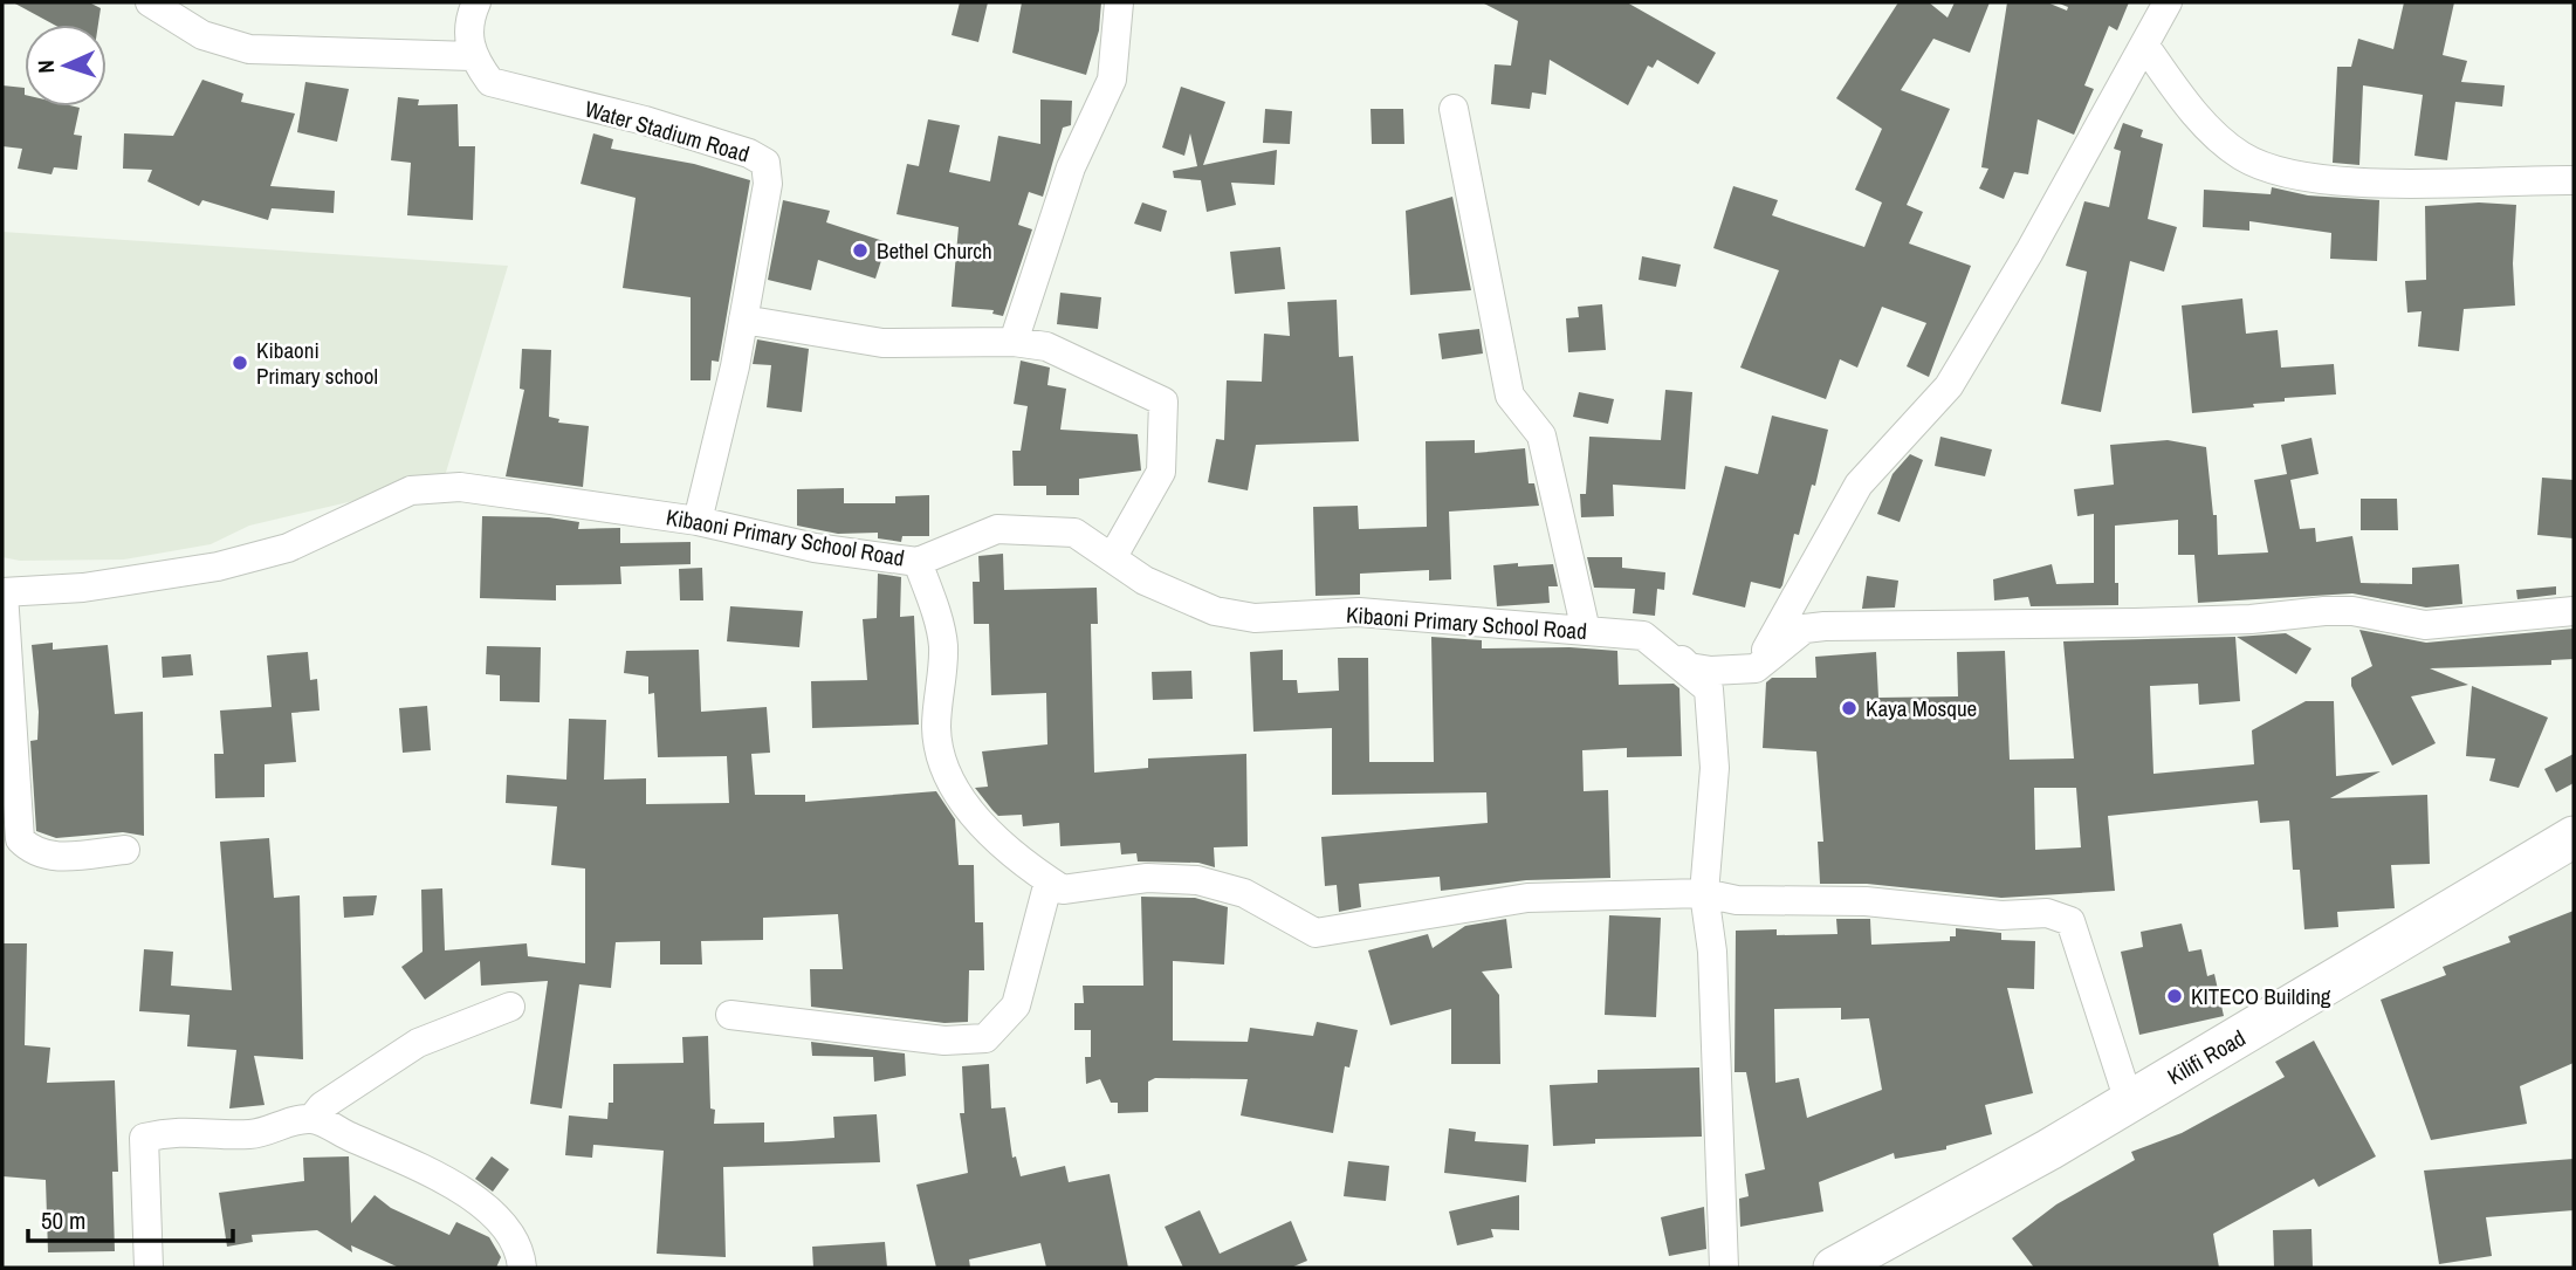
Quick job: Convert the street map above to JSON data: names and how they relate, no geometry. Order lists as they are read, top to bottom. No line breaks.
{"streets":{"street":["Water Stadium Road","Kibaoni Primary School Road","Kilifi Road"]},"crossings":[["Water Stadium Road","Kibaoni Primary School Road"]],"places":["Bethel Church","Kibaoni Primary school","Kaya Mosque","KITECO Building"],"scale_bar":"50 m","north":"left"}
